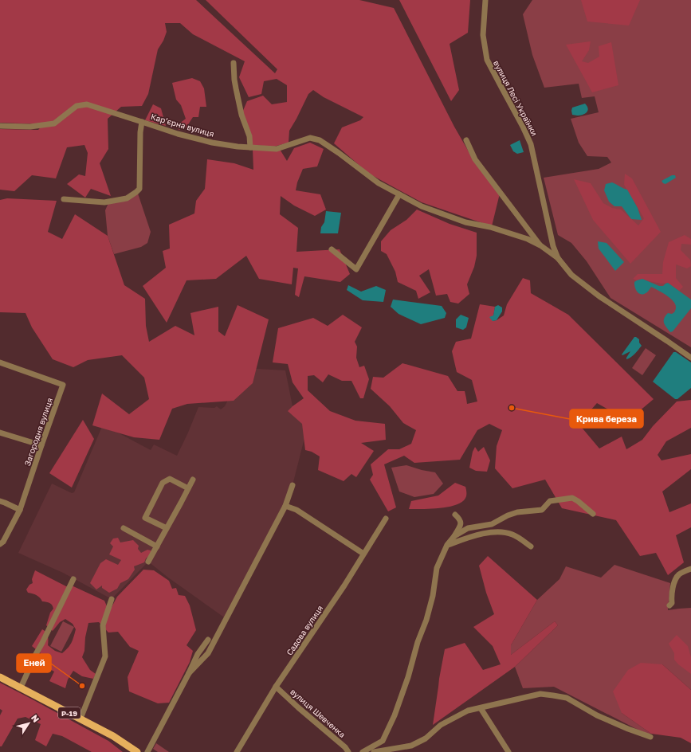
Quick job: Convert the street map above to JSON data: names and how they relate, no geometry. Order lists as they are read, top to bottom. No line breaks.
{"streets":{"main road":["Р-19"],"street":["вулиця Лесі Українки","Карʼєрна вулиця","Загородня вулиця","Садова вулиця","вулиця Шевченка"]},"crossings":[["вулиця Лесі Українки","Карʼєрна вулиця"],["Садова вулиця","вулиця Шевченка"]],"places":["Крива береза","Еней"],"north":"top right"}
